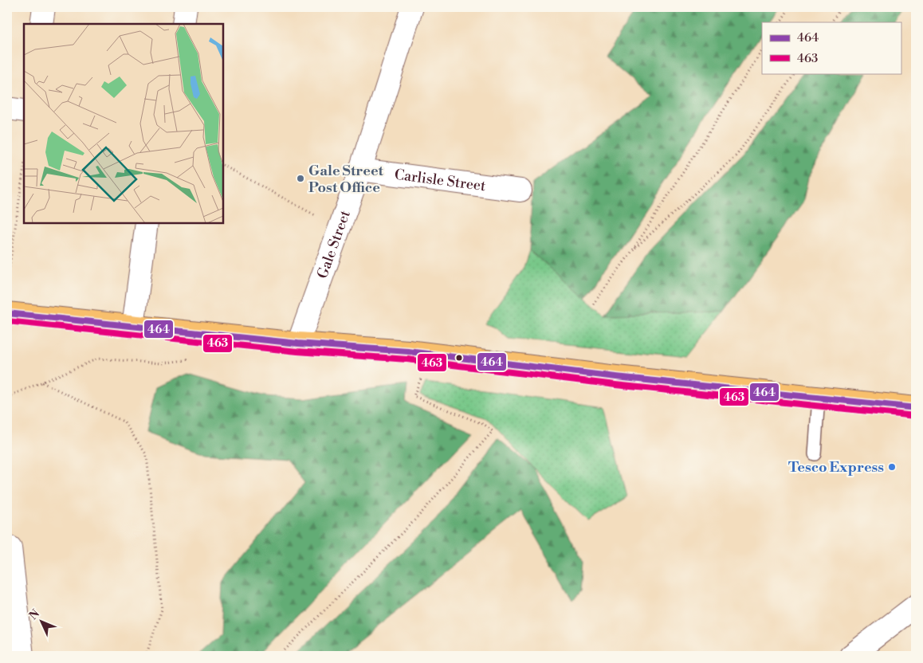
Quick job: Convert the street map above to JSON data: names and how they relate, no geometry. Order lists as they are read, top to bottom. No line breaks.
{"streets":{"street":["Carlisle Street","Gale Street"]},"crossings":[["Carlisle Street","Gale Street"]],"places":["Gale Street Post Office","Tesco Express"],"lines":["transit line 464","transit line 463"],"legend":["464","463"],"north":"top left"}
